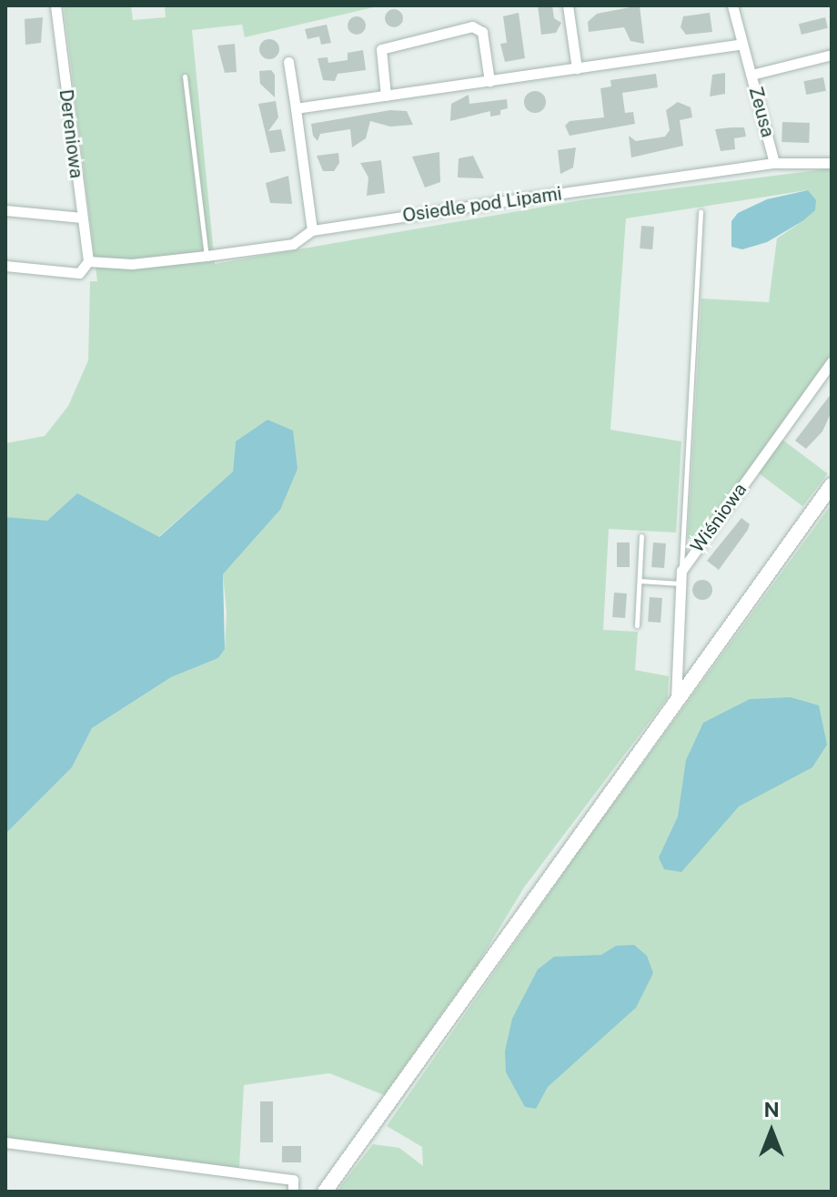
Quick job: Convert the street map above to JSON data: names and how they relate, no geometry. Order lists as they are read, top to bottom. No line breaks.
{"streets":{"street":["Zeusa","Dereniowa","Osiedle pod Lipami","Wiśniowa"]},"crossings":[["Zeusa","Osiedle pod Lipami"],["Dereniowa","Osiedle pod Lipami"]],"north":"top"}
